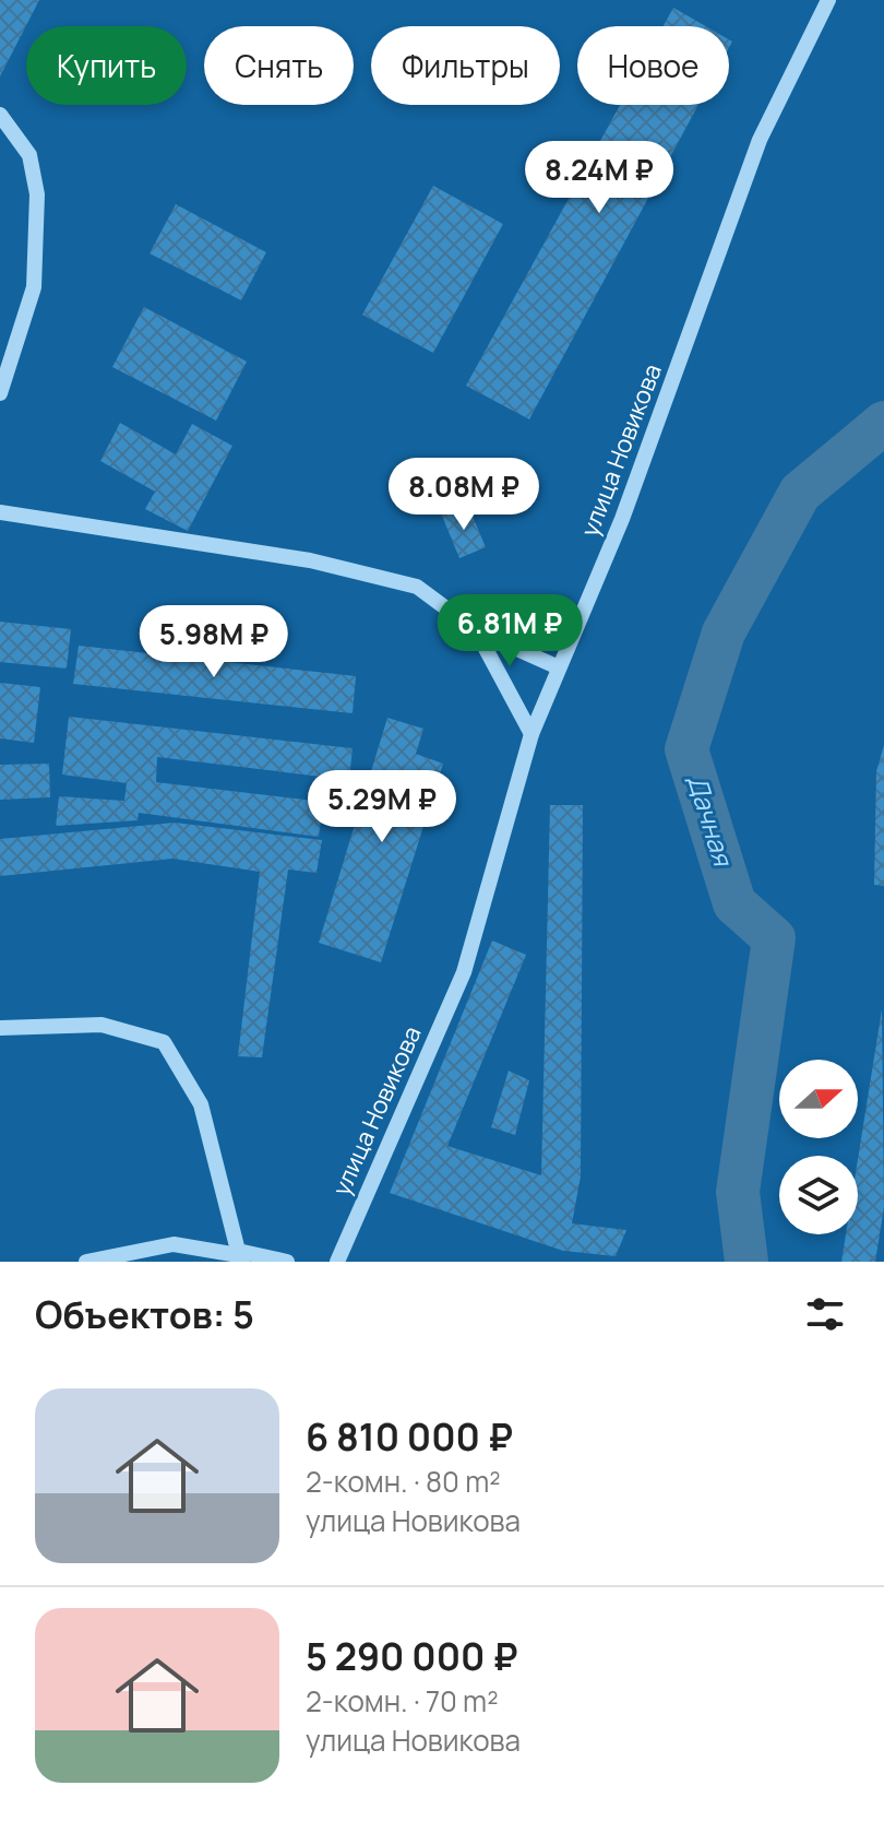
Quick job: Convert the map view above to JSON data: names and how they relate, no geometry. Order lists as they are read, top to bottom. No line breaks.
{"streets":{"street":["улица Новикова"]},"water":["Дачная"],"north":"right","page":{"chip":["Купить","Снять","Фильтры","Новое"],"price":["8.24M ₽","8.08M ₽","6.81M ₽","5.98M ₽","5.29M ₽"],"heading":"Объектов: 5","list":[{"name":"6 810 000 ₽","note":"2-комн. · 80 m² · улица Новикова"},{"name":"5 290 000 ₽","note":"2-комн. · 70 m² · улица Новикова"}]}}
